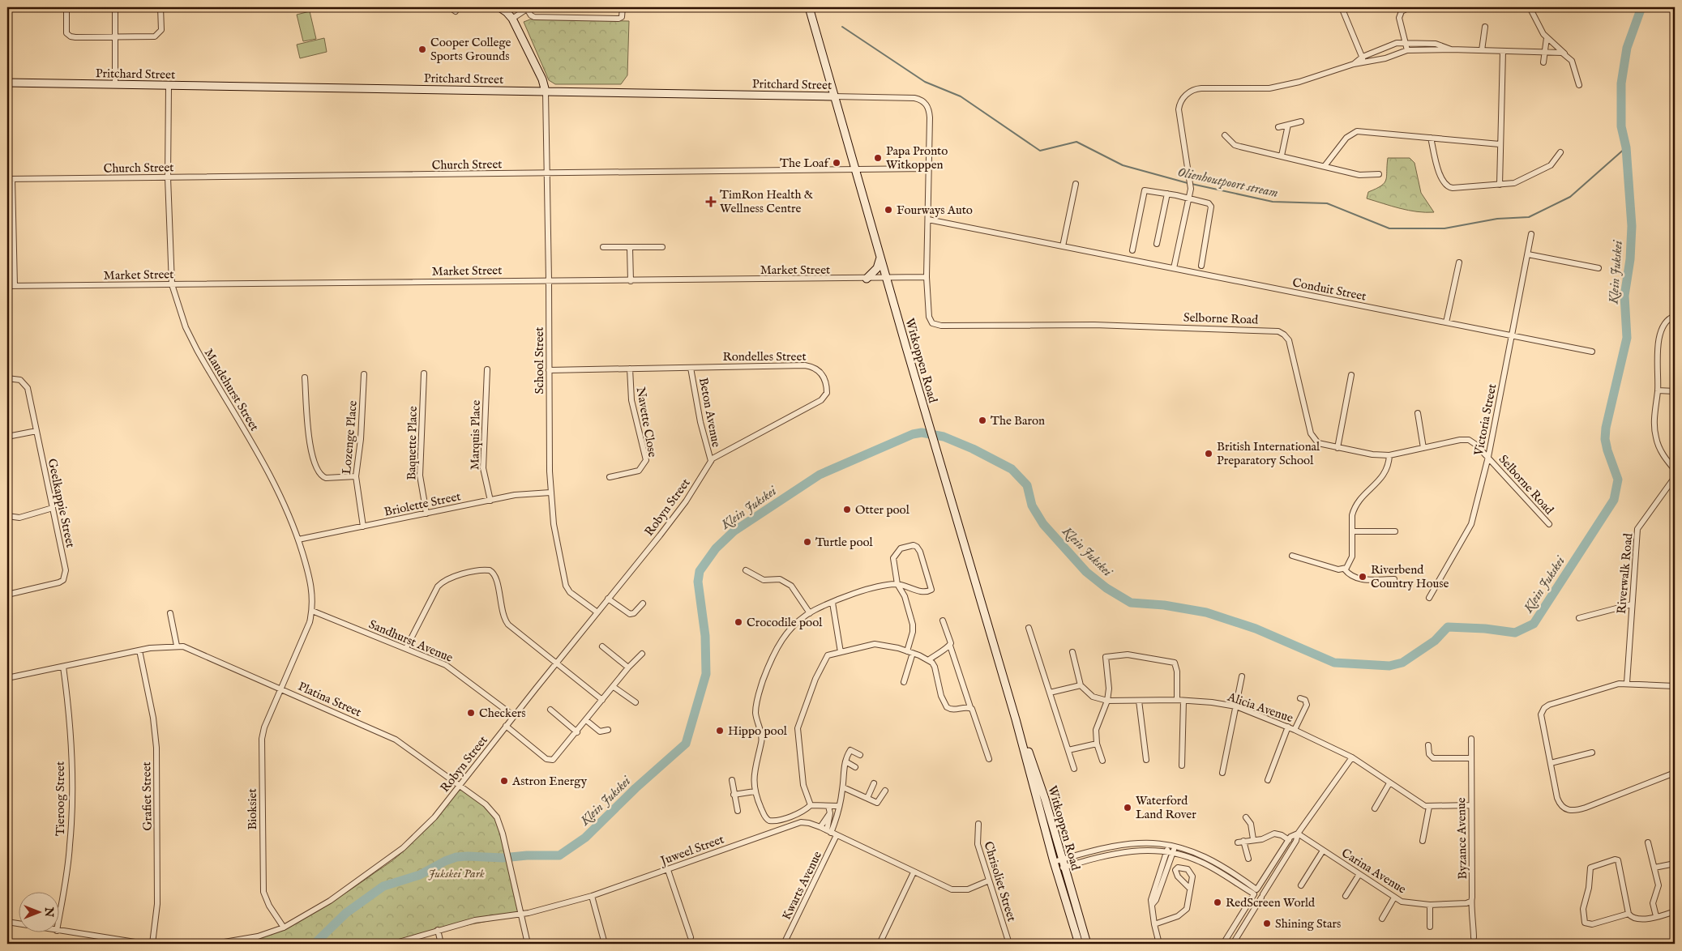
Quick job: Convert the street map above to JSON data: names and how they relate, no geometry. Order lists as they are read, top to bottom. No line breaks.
{"streets":{"main road":["Pritchard Street","Witkoppen Road"],"street":["Church Street","Market Street","Conduit Street","Selborne Road","Rondelles Street","School Street","Maudehurst Street","Beton Avenue","Victoria Street","Navette Close","Marquis Place","Lozenge Place","Baquette Place","Geelkappie Street","Briolette Street","Robyn Street","Riverwalk Road","Sandhurst Avenue","Platina Street","Alicia Avenue","Grafiet Street","Tieroog Street","Bioksiet","Byzance Avenue","Juweel Street","Carina Avenue","Chrisoliet Street","Kwarts Avenue"]},"crossings":[["Pritchard Street","Church Street"],["Pritchard Street","School Street"],["Pritchard Street","Witkoppen Road"],["Pritchard Street","Maudehurst Street"],["Church Street","School Street"],["Church Street","Witkoppen Road"],["Church Street","Maudehurst Street"],["Market Street","Selborne Road"],["Market Street","School Street"],["Market Street","Witkoppen Road"],["Market Street","Maudehurst Street"],["Conduit Street","Victoria Street"],["Selborne Road","Victoria Street"],["Rondelles Street","School Street"],["Rondelles Street","Beton Avenue"],["Rondelles Street","Navette Close"],["Rondelles Street","Robyn Street"],["School Street","Briolette Street"],["School Street","Robyn Street"],["Maudehurst Street","Briolette Street"],["Maudehurst Street","Sandhurst Avenue"],["Maudehurst Street","Platina Street"],["Maudehurst Street","Bioksiet"],["Beton Avenue","Robyn Street"],["Marquis Place","Briolette Street"],["Lozenge Place","Briolette Street"],["Baquette Place","Briolette Street"],["Robyn Street","Sandhurst Avenue"],["Robyn Street","Platina Street"],["Robyn Street","Bioksiet"],["Platina Street","Grafiet Street"],["Platina Street","Tieroog Street"],["Platina Street","Bioksiet"],["Platina Street","Juweel Street"],["Byzance Avenue","Carina Avenue"],["Juweel Street","Chrisoliet Street"],["Juweel Street","Kwarts Avenue"]],"water":["Olienhoutpoort stream","Klein Jukskei"],"parks":["Jukskei Park"],"places":{"other":["Cooper College Sports Grounds","Papa Pronto Witkoppen","The Loaf","Fourways Auto","The Baron","British International Preparatory School","Otter pool","Turtle pool","Riverbend Country House","Crocodile pool","Checkers","Hippo pool","Astron Energy","Waterford Land Rover","RedScreen World","Shining Stars"],"health":["TimRon Health & Wellness Centre"]},"north":"right"}
